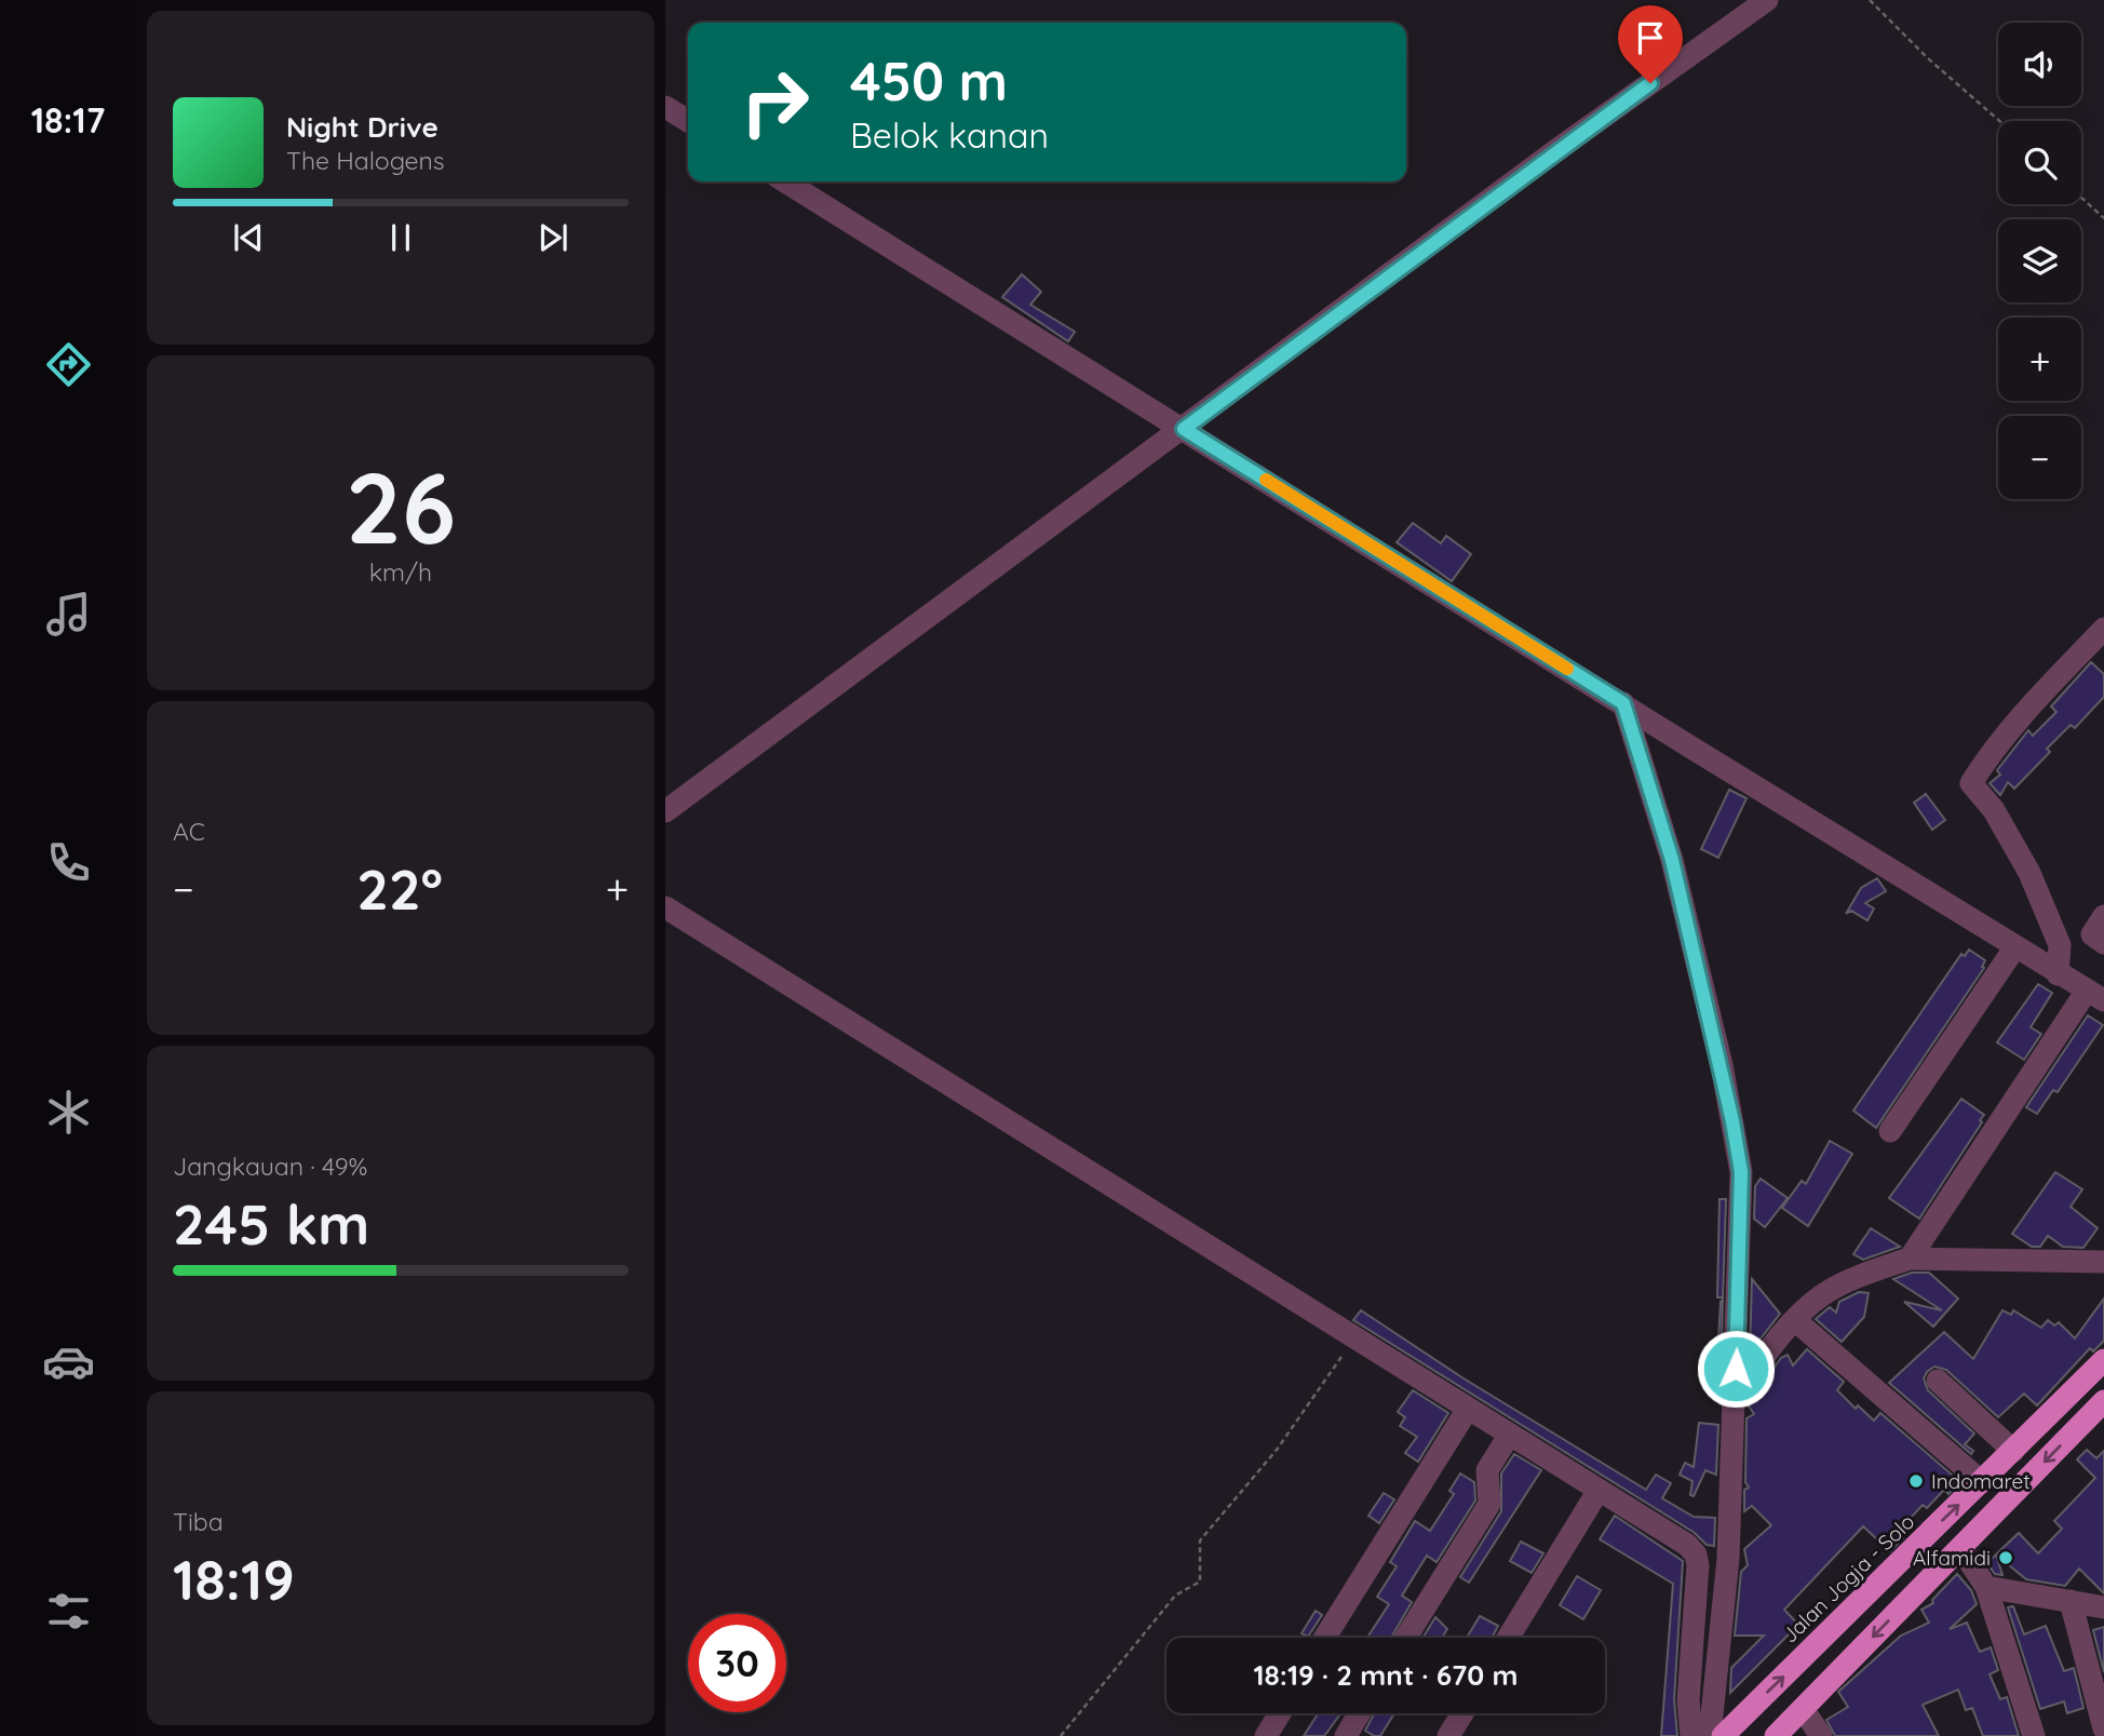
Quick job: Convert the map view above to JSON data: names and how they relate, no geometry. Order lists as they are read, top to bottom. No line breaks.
{"streets":{"highway":["Jalan Jogja - Solo"]},"places":["Indomaret","Alfamidi"],"page":{"tabs":"18:17","map_buttons":["+","−"],"turn":["450 m","Belok kanan"],"song":["Night Drive","The Halogens"],"tile":[["26","km/h"],"AC",["Jangkauan · 49%","245 km"],["Tiba","18:19"]],"heat":["−","22°","+"],"limit":"30","trip":"18:19 · 2 mnt · 670 m"}}
